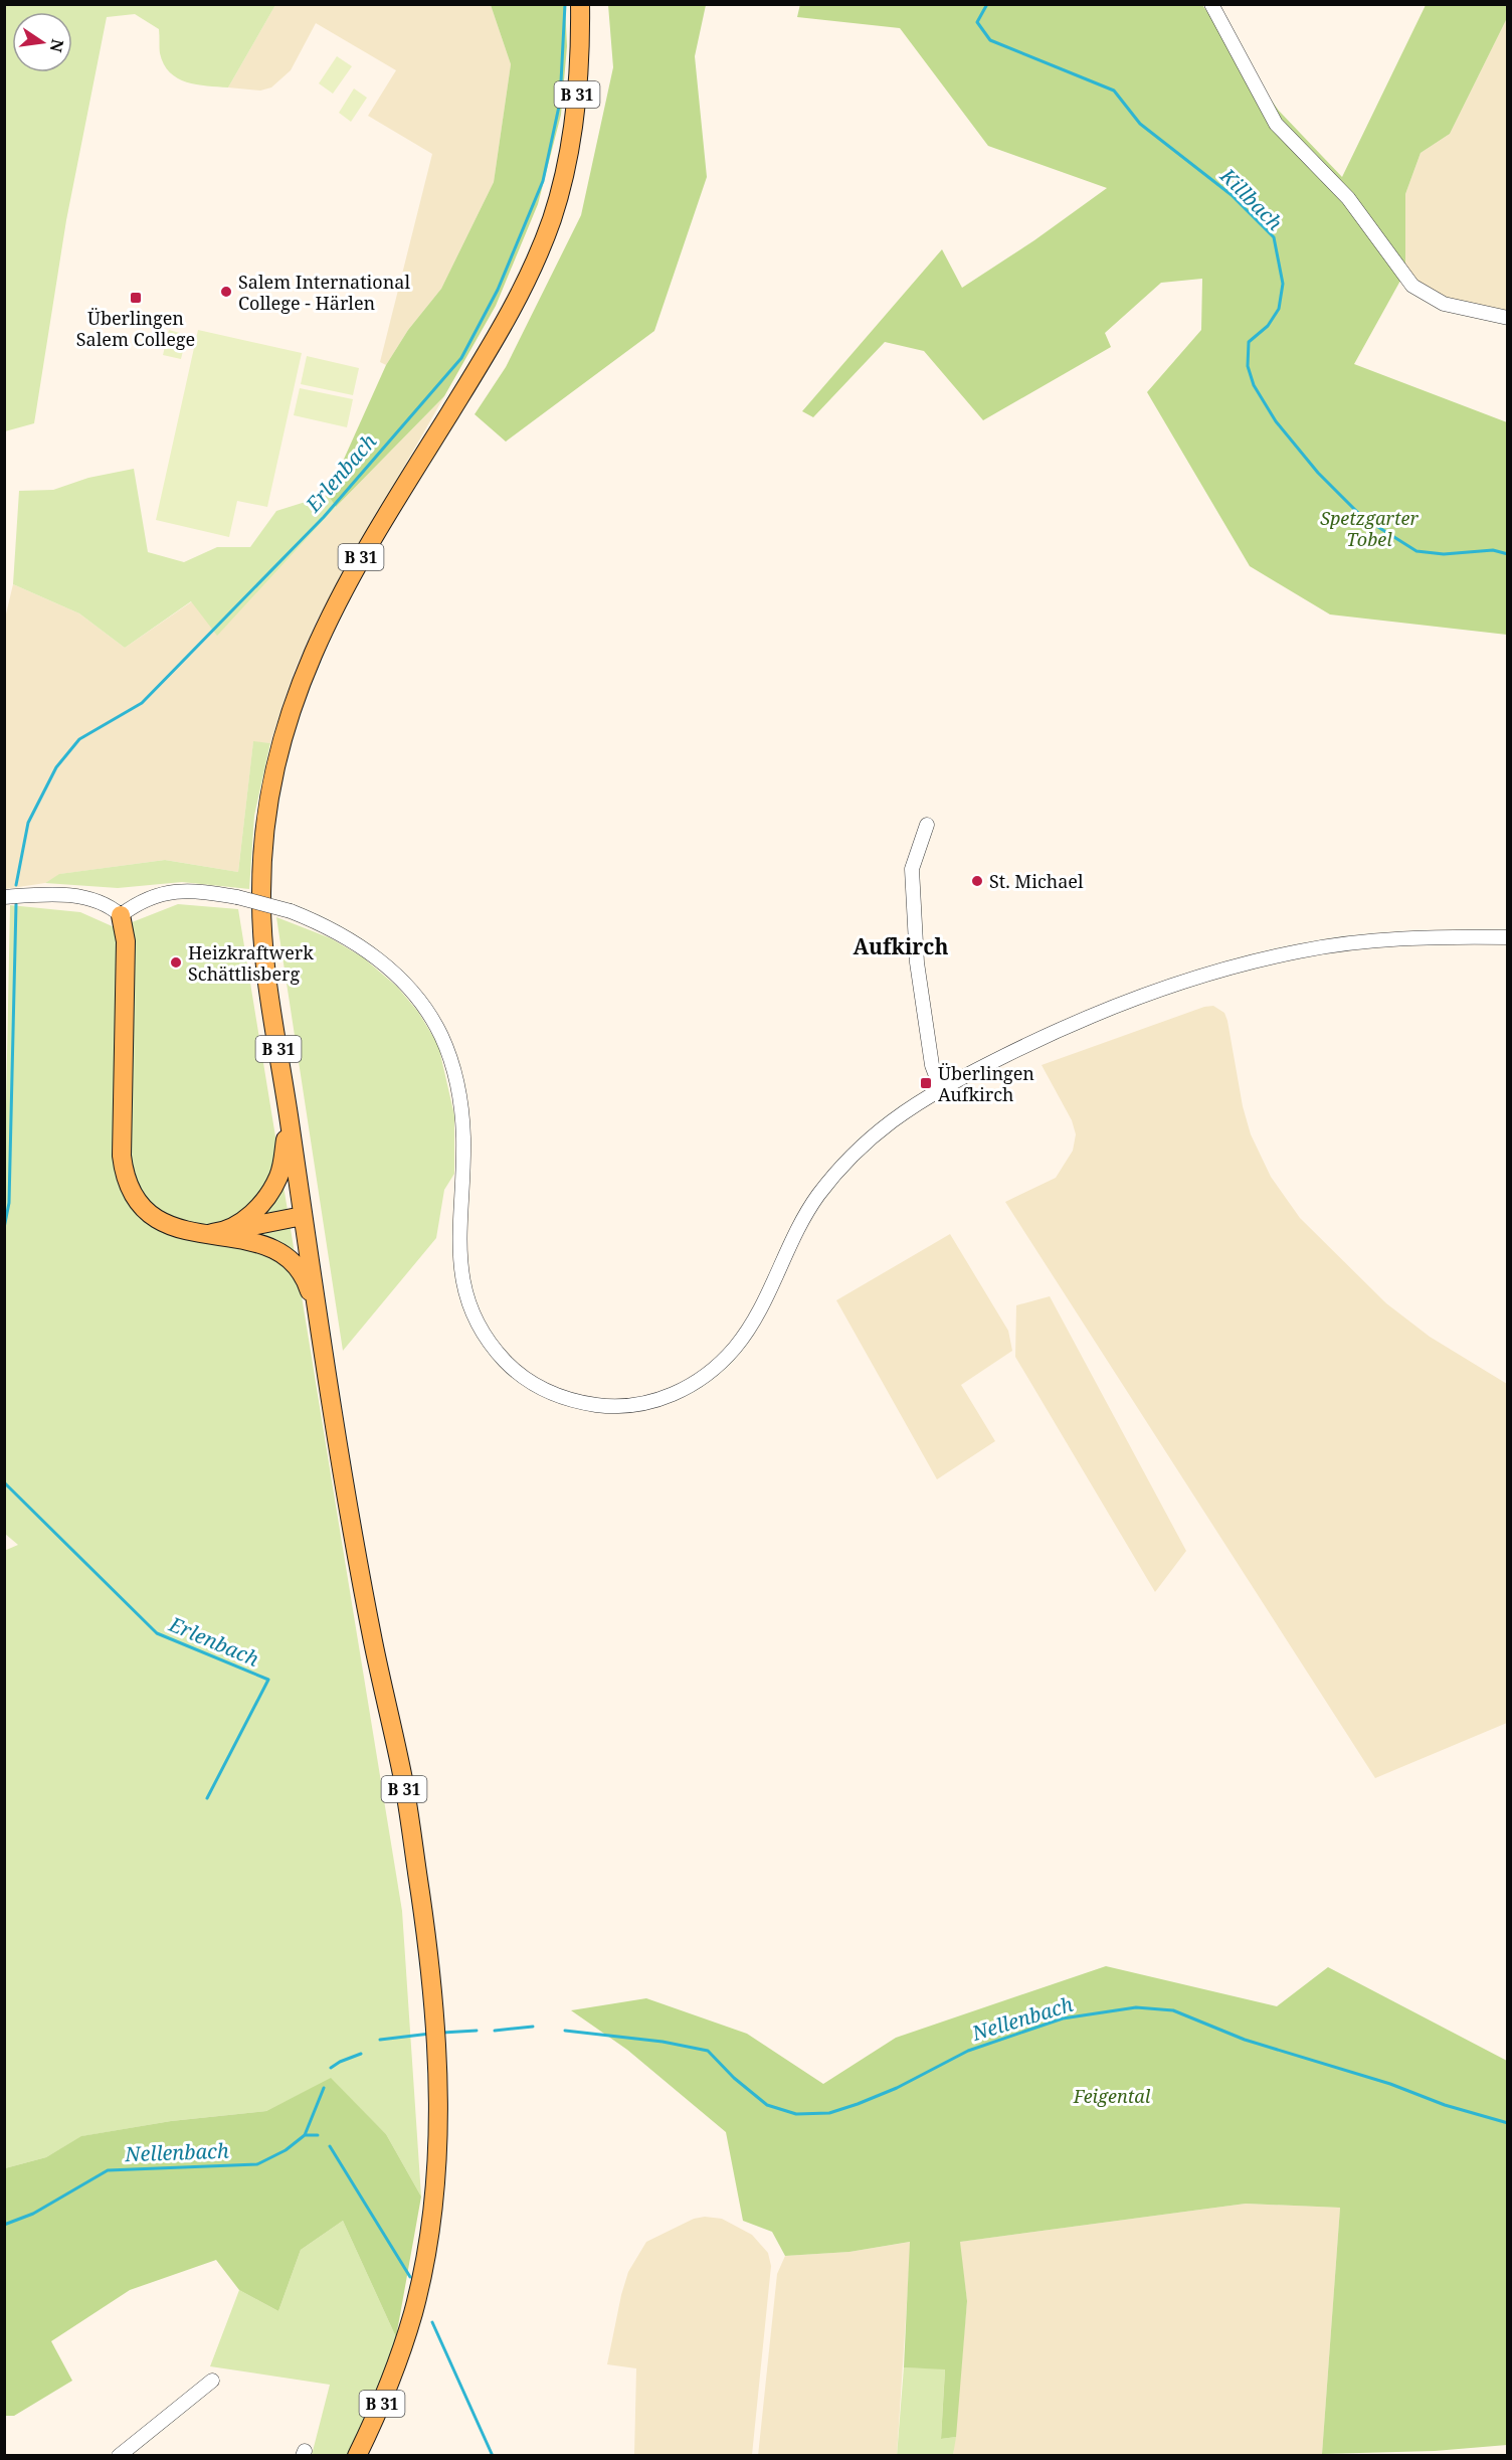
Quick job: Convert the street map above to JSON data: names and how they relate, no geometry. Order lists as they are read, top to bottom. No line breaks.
{"streets":{"main road":["B 31"]},"districts":["Aufkirch"],"water":["Killbach","Erlenbach","Nellenbach"],"parks":["Spetzgarter Tobel","Feigental"],"places":{"other":["Salem International College - Härlen","St. Michael","Heizkraftwerk Schättlisberg"],"transit":["Überlingen Salem College","Überlingen Aufkirch"]},"north":"right"}
